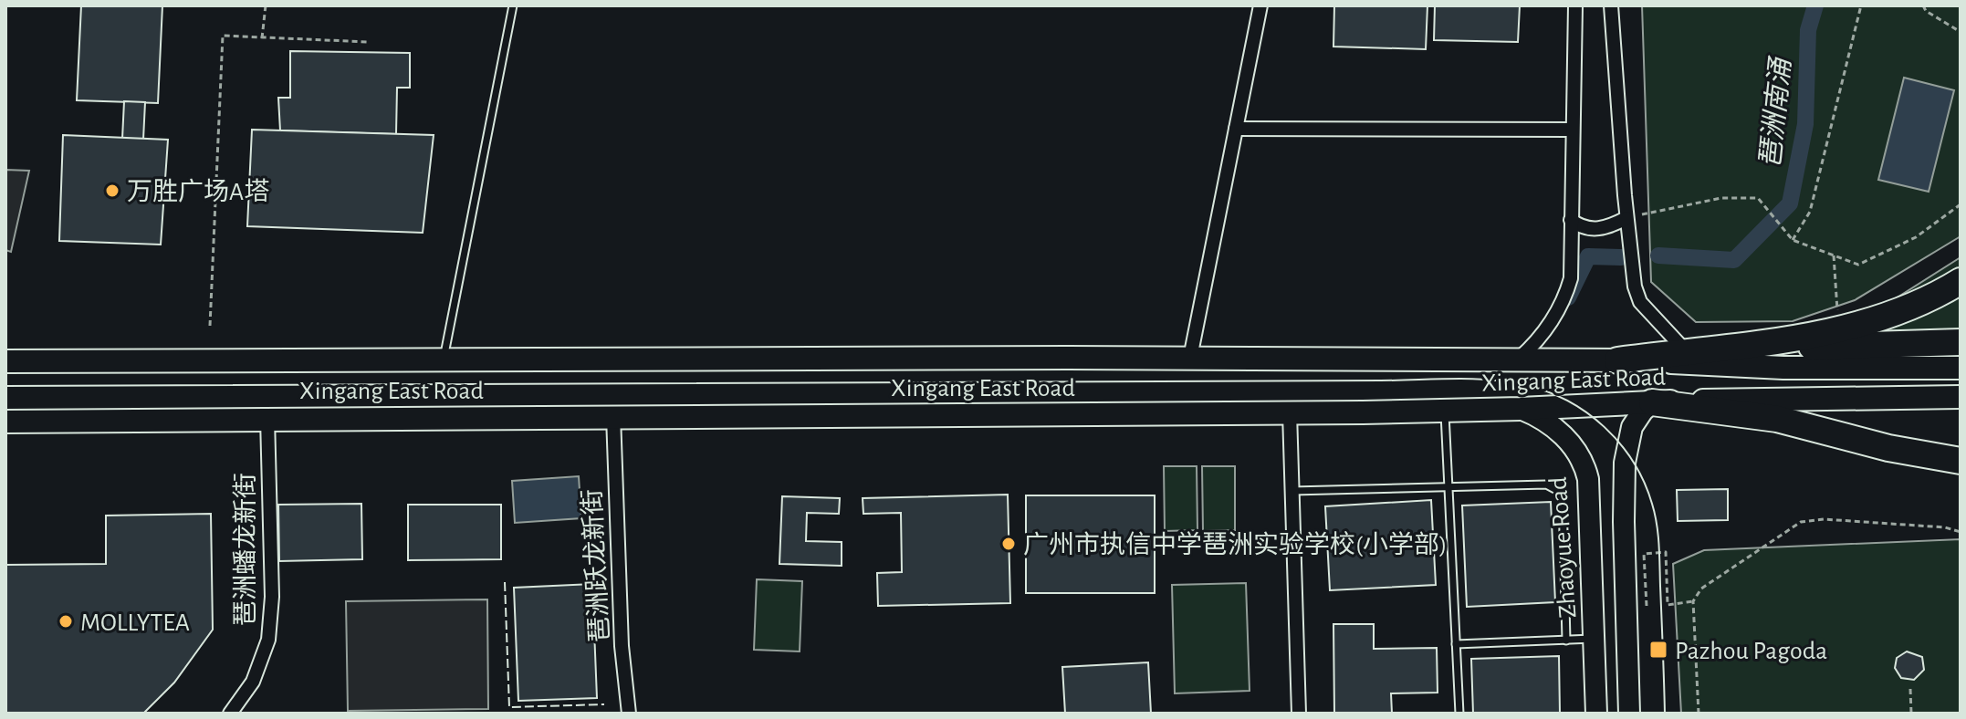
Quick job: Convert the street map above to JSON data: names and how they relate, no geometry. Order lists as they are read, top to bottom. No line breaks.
{"streets":{"main road":["Xingang East Road","Zhaoyue Road"],"street":["琶洲蟠龙新街","琶洲跃龙新街"]},"crossings":[["Xingang East Road","Zhaoyue Road"],["Xingang East Road","琶洲蟠龙新街"],["Xingang East Road","琶洲跃龙新街"]],"water":["琶洲南涌"],"places":{"other":["万胜广场A塔","广州市执信中学琶洲实验学校(小学部)","MOLLYTEA"],"transit":["Pazhou Pagoda"]}}
